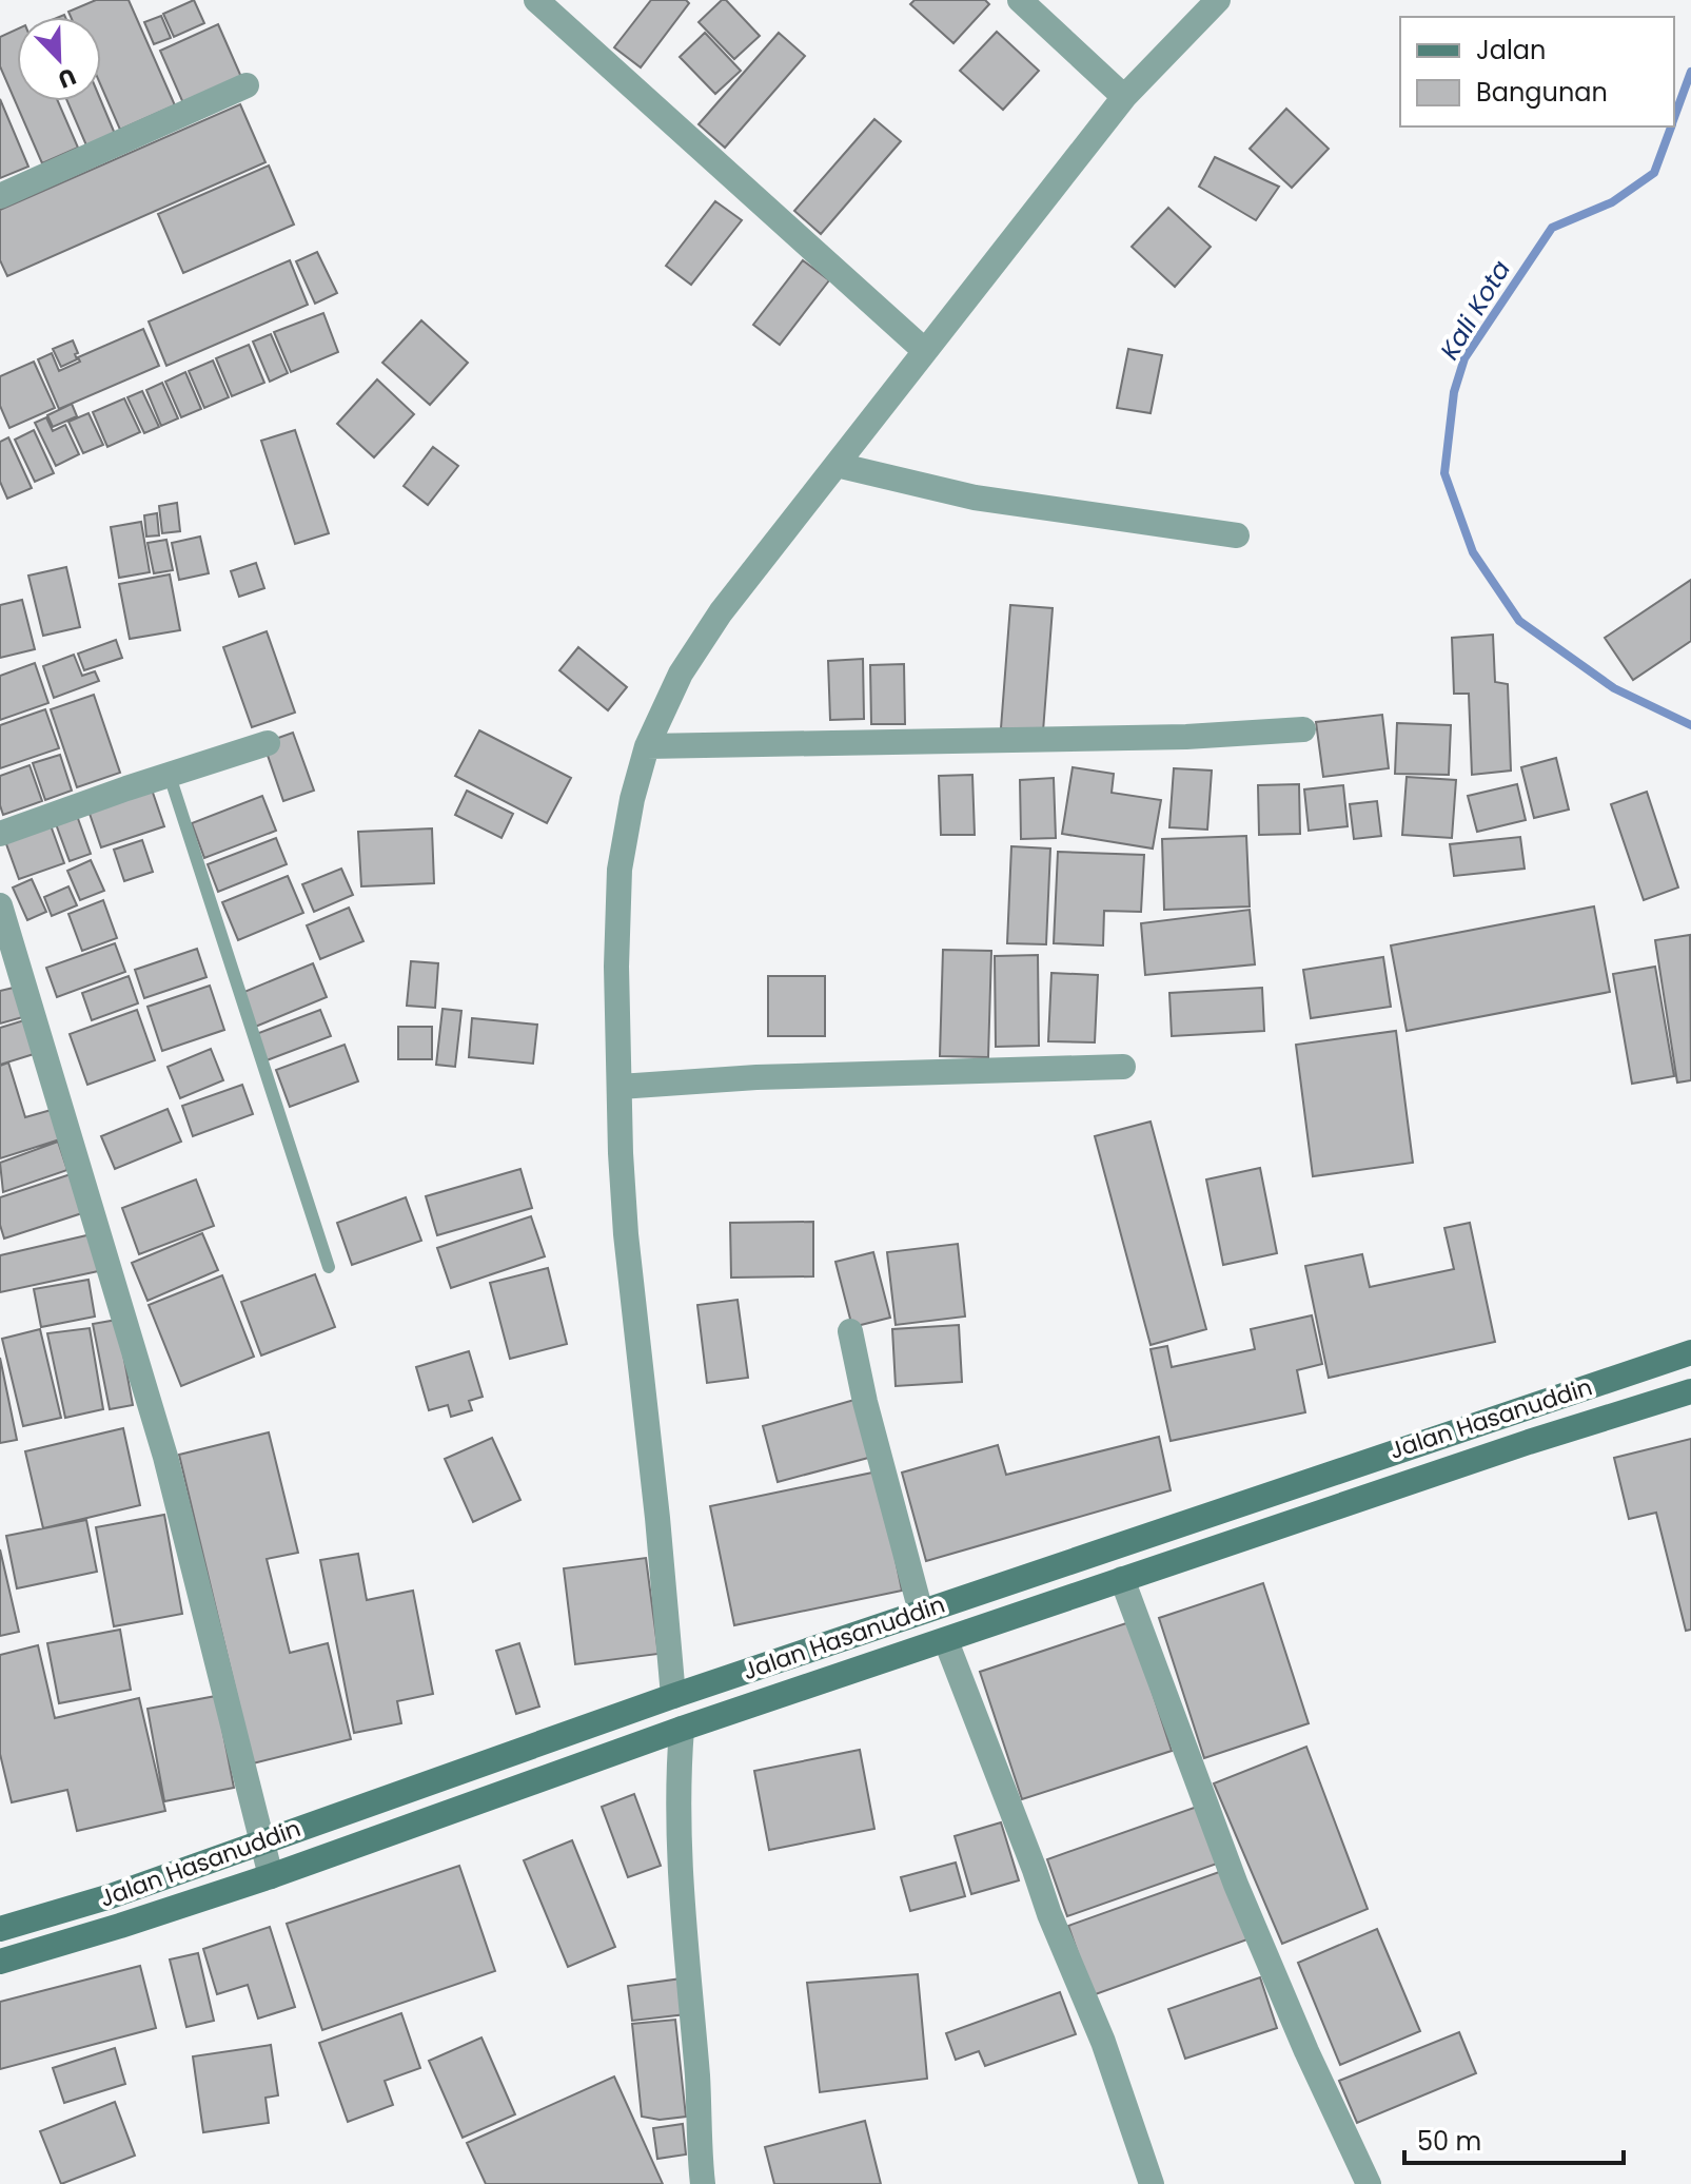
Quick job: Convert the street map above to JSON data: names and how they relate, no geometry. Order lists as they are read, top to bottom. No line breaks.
{"streets":{"street":["Jalan Hasanuddin"]},"water":["Kali Kota"],"legend":["Jalan","Bangunan"],"scale_bar":"50 m","north":"bottom right"}
